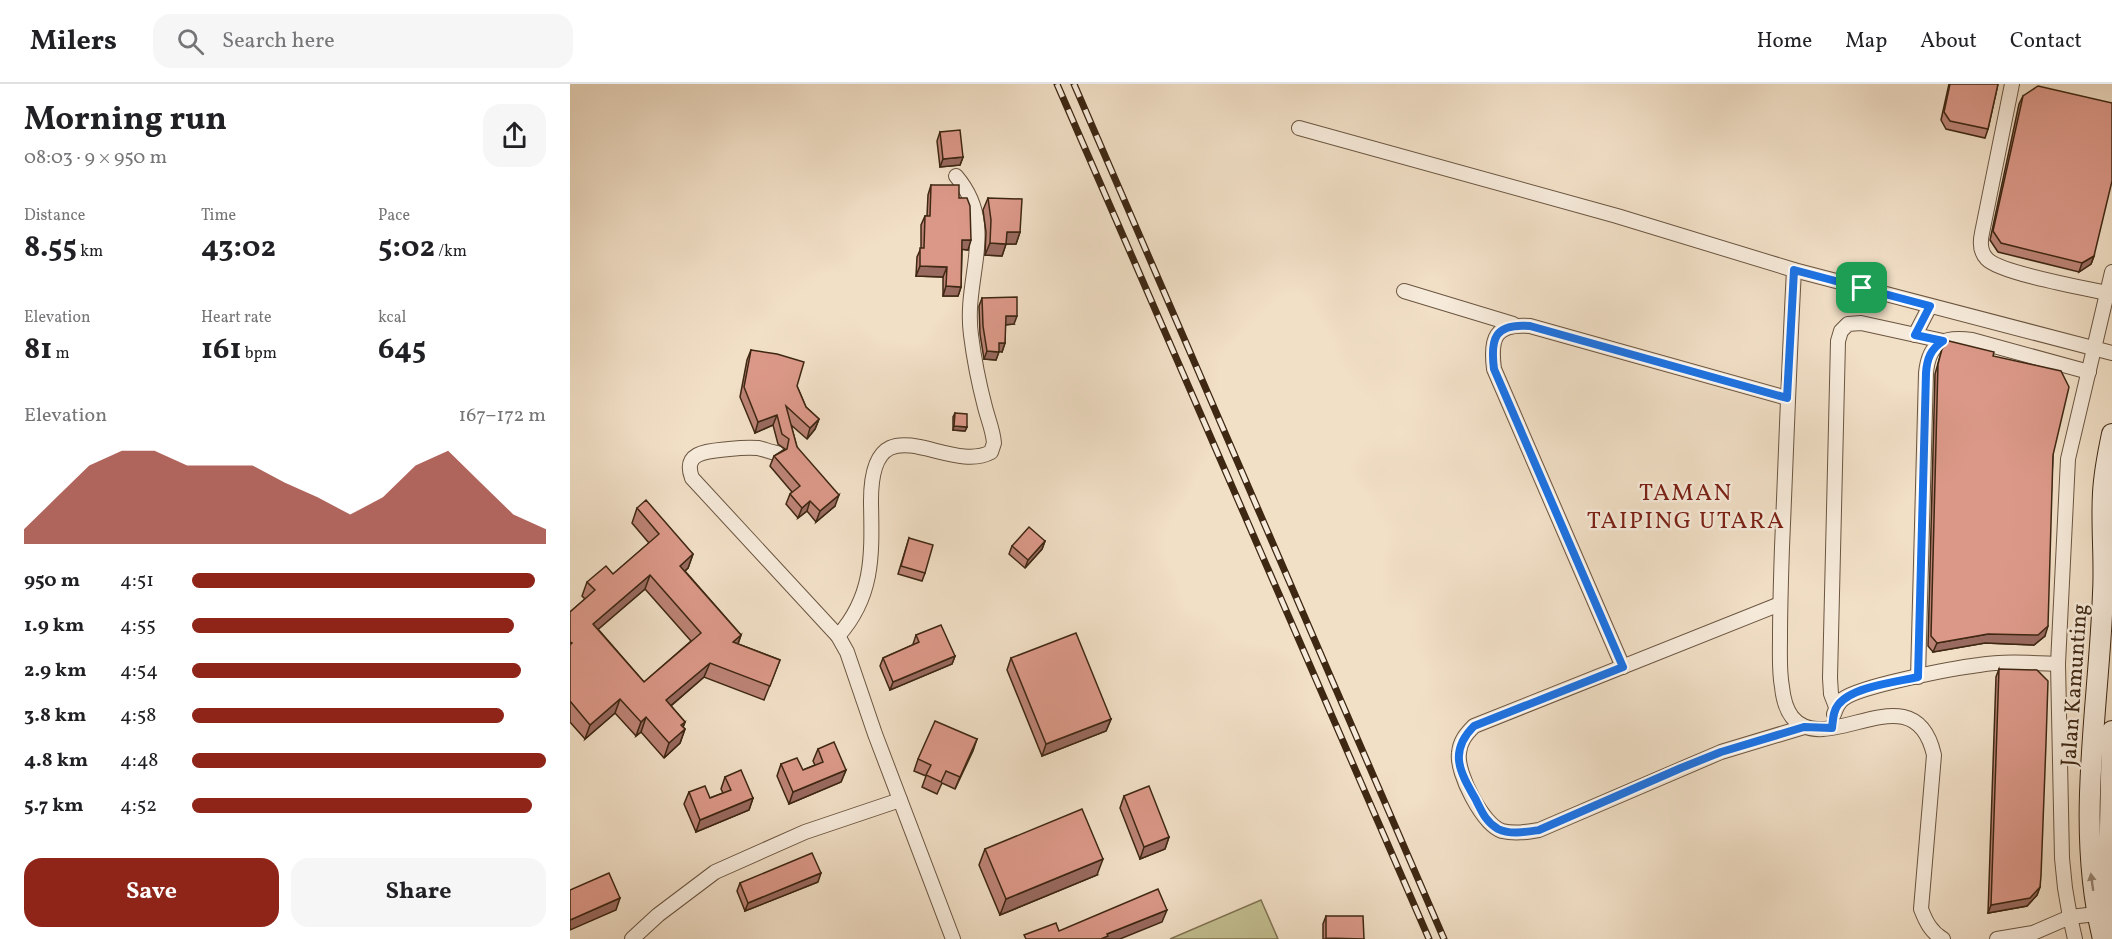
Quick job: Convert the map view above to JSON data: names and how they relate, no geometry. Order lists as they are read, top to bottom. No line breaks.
{"streets":{"main road":["Jalan Kamunting"]},"districts":["TAMAN TAIPING UTARA"],"page":{"header":"Milers","search":"Search here","nav":["Home","Map","About","Contact"],"heading":["Morning run","08:03 · 9 × 950 m"],"stats":[["Distance","8.55 km"],["Time","43:02"],["Pace","5:02 /km"],["Elevation","81 m"],["Heart rate","161 bpm"],["kcal","645"]],"chart":["Elevation","167–172 m"],"list":[{"name":"950 m","note":"4:51"},{"name":"1.9 km","note":"4:55"},{"name":"2.9 km","note":"4:54"},{"name":"3.8 km","note":"4:58"},{"name":"4.8 km","note":"4:48"},{"name":"5.7 km","note":"4:52"}],"buttons":["Save","Share"]}}
